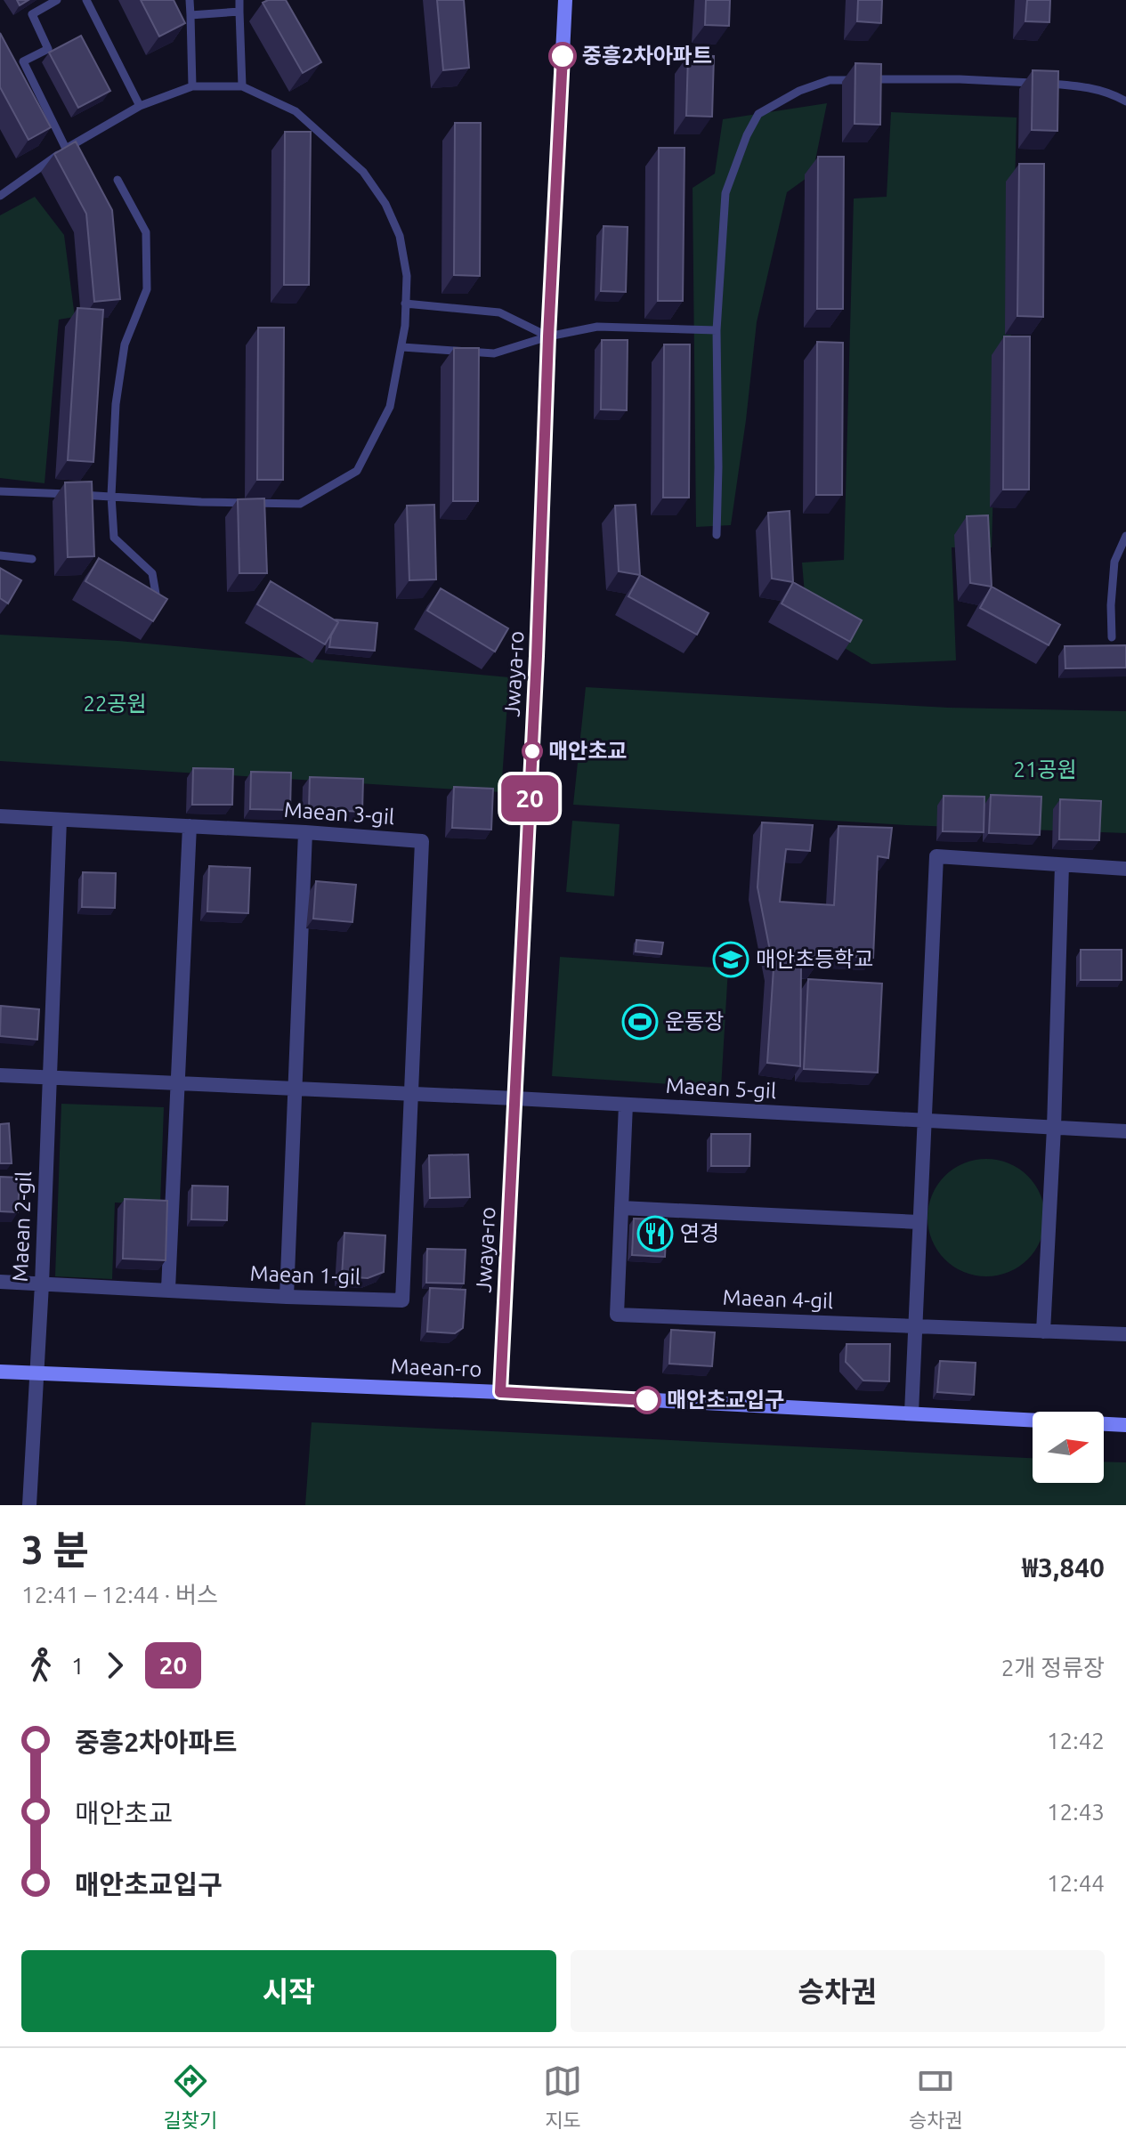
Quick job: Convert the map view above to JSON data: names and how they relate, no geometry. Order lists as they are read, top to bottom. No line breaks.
{"streets":{"street":["Jwaya-ro","Maean 3-gil","Maean 5-gil","Maean 2-gil","Maean 1-gil","Maean 4-gil","Maean-ro"]},"crossings":[["Jwaya-ro","Maean 5-gil"],["Jwaya-ro","Maean-ro"],["Maean 3-gil","Maean 2-gil"],["Maean 3-gil","Maean 1-gil"],["Maean 5-gil","Maean 4-gil"],["Maean 2-gil","Maean 1-gil"],["Maean 2-gil","Maean-ro"]],"parks":["22공원","21공원"],"places":{"other":["중흥2차아파트","매안초교","매안초교입구"],"school or university":["매안초등학교"],"sports":["운동장"],"restaurant":["연경"]},"lines":["bus line 20"],"north":"right","page":{"on_map":"20","heading":["3 분","12:41 – 12:44 · 버스","₩3,840"],"legs":["1","20","2개 정류장"],"list":[{"name":"중흥2차아파트","value":"12:42"},{"name":"매안초교","value":"12:43"},{"name":"매안초교입구","value":"12:44"}],"buttons":["시작","승차권"],"tabs":["길찾기","지도","승차권"]}}
